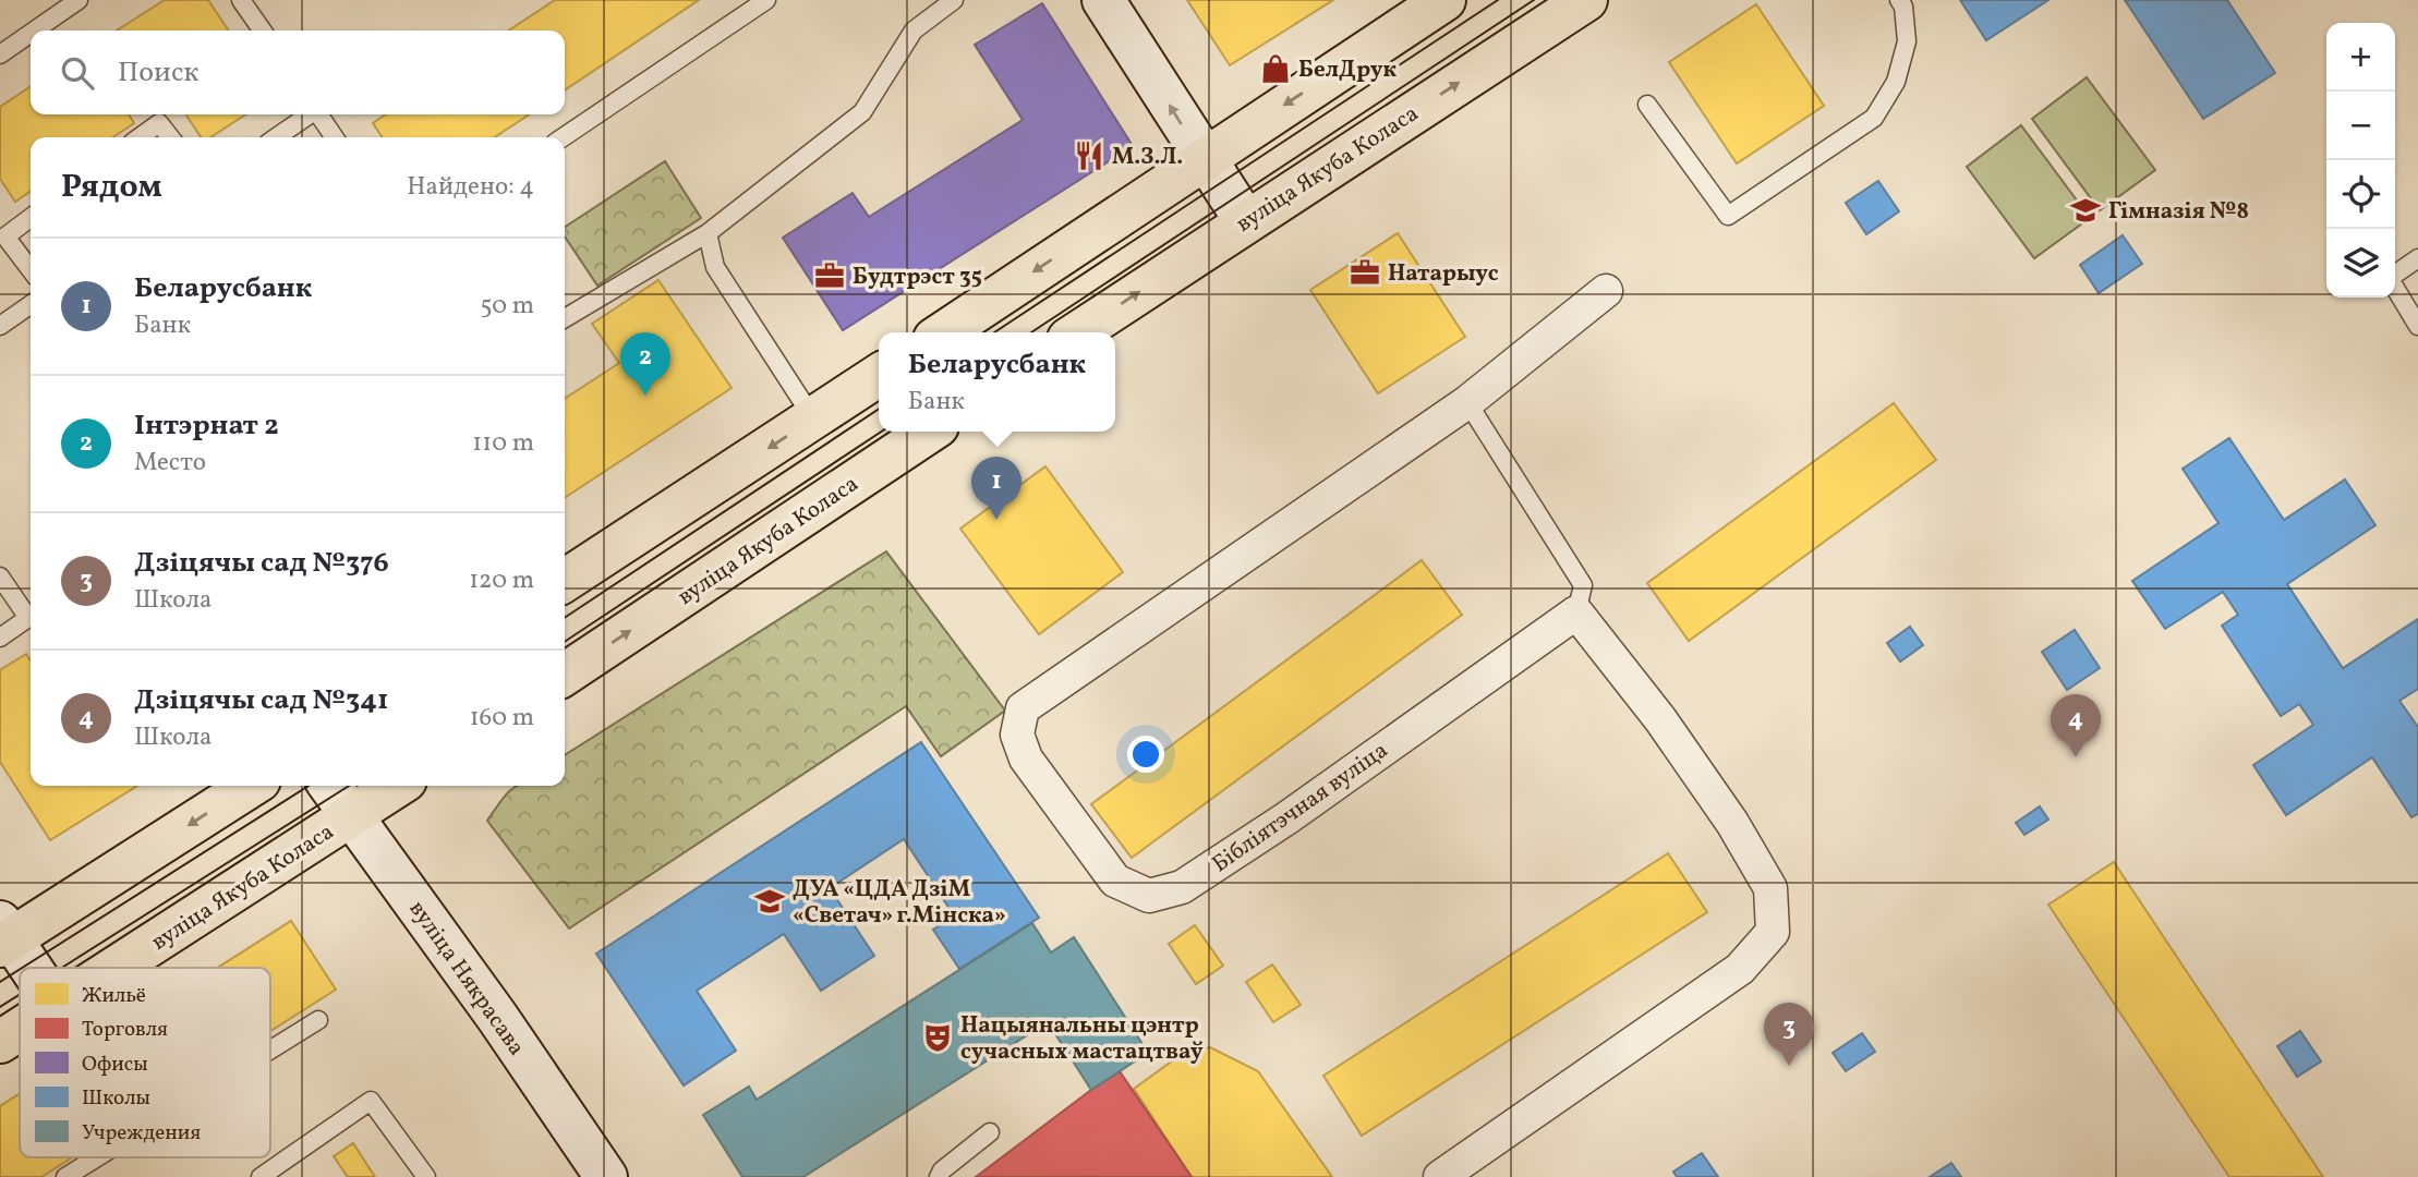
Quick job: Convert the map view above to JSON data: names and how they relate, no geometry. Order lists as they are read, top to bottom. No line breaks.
{"streets":{"main road":["вуліца Якуба Коласа","вуліца Някрасава"],"street":["Бібліятэчная вуліца"]},"crossings":[["вуліца Якуба Коласа","вуліца Някрасава"]],"places":{"shop":["БелДрук"],"restaurant":["М.З.Л."],"school or university":["Гімназія №8","ДУА «ЦДА ДзіМ «Светач» г.Мінска»"],"office":["Натарыус","Будтрэст 35"],"theatre":["Нацыянальны цэнтр сучасных мастацтваў"]},"legend":["Жильё","Торговля","Офисы","Школы","Учреждения"],"page":{"map_buttons":["+","−"],"search":"Поиск","heading":["Рядом","Найдено: 4"],"list":[{"mark":"1","name":"Беларусбанк","note":"Банк","value":"50 m"},{"mark":"2","name":"Інтэрнат 2","note":"Место","value":"110 m"},{"mark":"3","name":"Дзіцячы сад №376","note":"Школа","value":"120 m"},{"mark":"4","name":"Дзіцячы сад №341","note":"Школа","value":"160 m"}],"popup":["Беларусбанк","Банк"],"pins":["2","1","4","3"]}}
